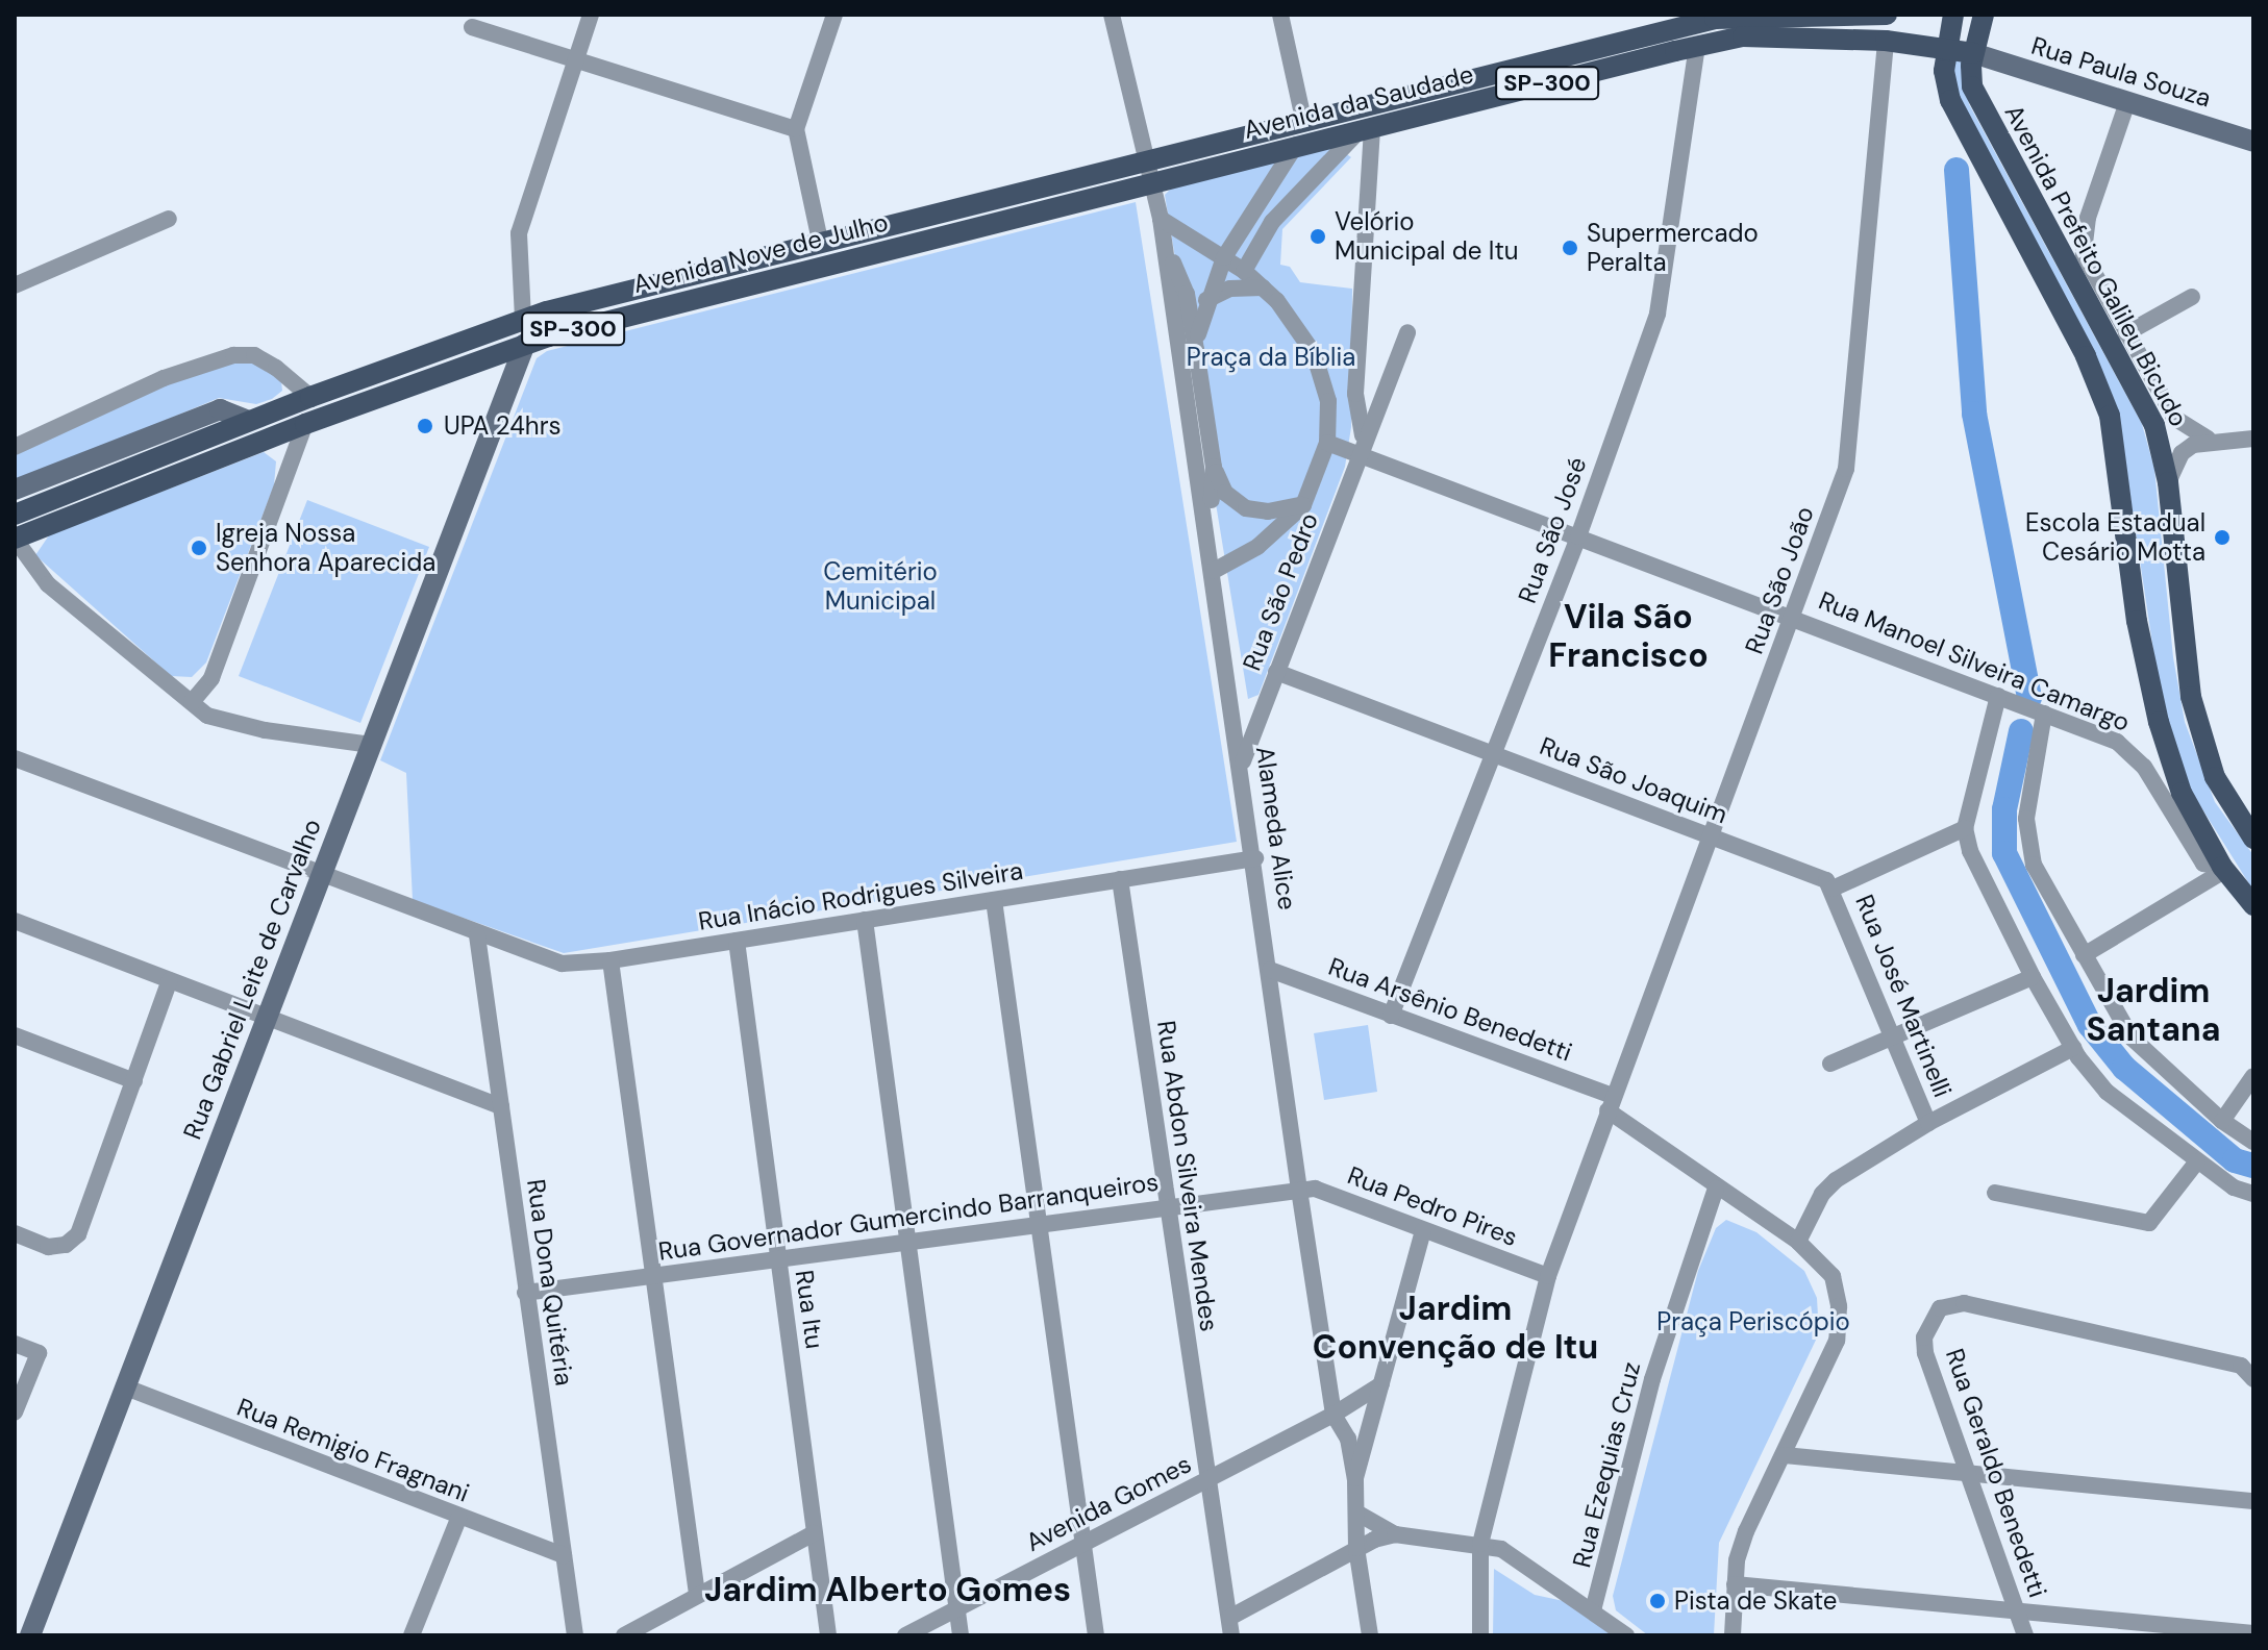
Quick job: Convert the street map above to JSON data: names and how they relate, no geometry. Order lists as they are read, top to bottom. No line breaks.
{"streets":{"main road":["SP-300","Avenida da Saudade","Avenida Nove de Julho","Avenida Prefeito Galileu Bicudo"],"street":["Rua Paula Souza","Rua São José","Rua São João","Rua São Pedro","Rua Manoel Silveira Camargo","Rua São Joaquim","Alameda Alice","Rua Inácio Rodrigues Silveira","Rua Gabriel Leite de Carvalho","Rua José Martinelli","Rua Arsênio Benedetti","Rua Abdon Silveira Mendes","Rua Pedro Pires","Rua Governador Gumercindo Barranqueiros","Rua Dona Quitéria","Rua Itu","Rua Remigio Fragnani","Rua Ezequias Cruz","Rua Geraldo Benedetti","Avenida Gomes"]},"crossings":[["Rua Paula Souza","Avenida da Saudade"],["Rua Paula Souza","Avenida Prefeito Galileu Bicudo"],["Avenida da Saudade","Avenida Nove de Julho"],["Avenida da Saudade","Avenida Prefeito Galileu Bicudo"],["Avenida da Saudade","Rua São José"],["Avenida da Saudade","Rua São João"],["Avenida da Saudade","Rua São Pedro"],["Avenida da Saudade","Alameda Alice"],["Avenida Nove de Julho","Alameda Alice"],["Avenida Nove de Julho","Rua Gabriel Leite de Carvalho"],["Avenida Prefeito Galileu Bicudo","Rua Manoel Silveira Camargo"],["Rua São José","Rua Manoel Silveira Camargo"],["Rua São José","Rua São Joaquim"],["Rua São José","Rua Arsênio Benedetti"],["Rua São João","Rua Manoel Silveira Camargo"],["Rua São João","Rua São Joaquim"],["Rua São João","Rua Arsênio Benedetti"],["Rua São João","Rua Pedro Pires"],["Rua São Pedro","Rua Manoel Silveira Camargo"],["Rua São Pedro","Rua São Joaquim"],["Rua São Pedro","Alameda Alice"],["Rua São Joaquim","Rua José Martinelli"],["Alameda Alice","Rua Inácio Rodrigues Silveira"],["Alameda Alice","Rua Arsênio Benedetti"],["Alameda Alice","Rua Pedro Pires"],["Alameda Alice","Rua Governador Gumercindo Barranqueiros"],["Alameda Alice","Avenida Gomes"],["Rua Inácio Rodrigues Silveira","Rua Gabriel Leite de Carvalho"],["Rua Inácio Rodrigues Silveira","Rua Abdon Silveira Mendes"],["Rua Inácio Rodrigues Silveira","Rua Dona Quitéria"],["Rua Inácio Rodrigues Silveira","Rua Itu"],["Rua Gabriel Leite de Carvalho","Rua Remigio Fragnani"],["Rua Arsênio Benedetti","Rua Ezequias Cruz"],["Rua Abdon Silveira Mendes","Rua Governador Gumercindo Barranqueiros"],["Rua Abdon Silveira Mendes","Avenida Gomes"],["Rua Pedro Pires","Rua Governador Gumercindo Barranqueiros"],["Rua Governador Gumercindo Barranqueiros","Rua Dona Quitéria"],["Rua Governador Gumercindo Barranqueiros","Rua Itu"],["Rua Dona Quitéria","Rua Remigio Fragnani"]],"districts":["Vila São Francisco","Jardim Santana","Jardim Convenção de Itu","Jardim Alberto Gomes"],"parks":["Praça da Bíblia","Cemitério Municipal","Praça Periscópio"],"places":["Velório Municipal de Itu","Supermercado Peralta","UPA 24hrs","Escola Estadual Cesário Motta","Igreja Nossa Senhora Aparecida","Pista de Skate"]}
